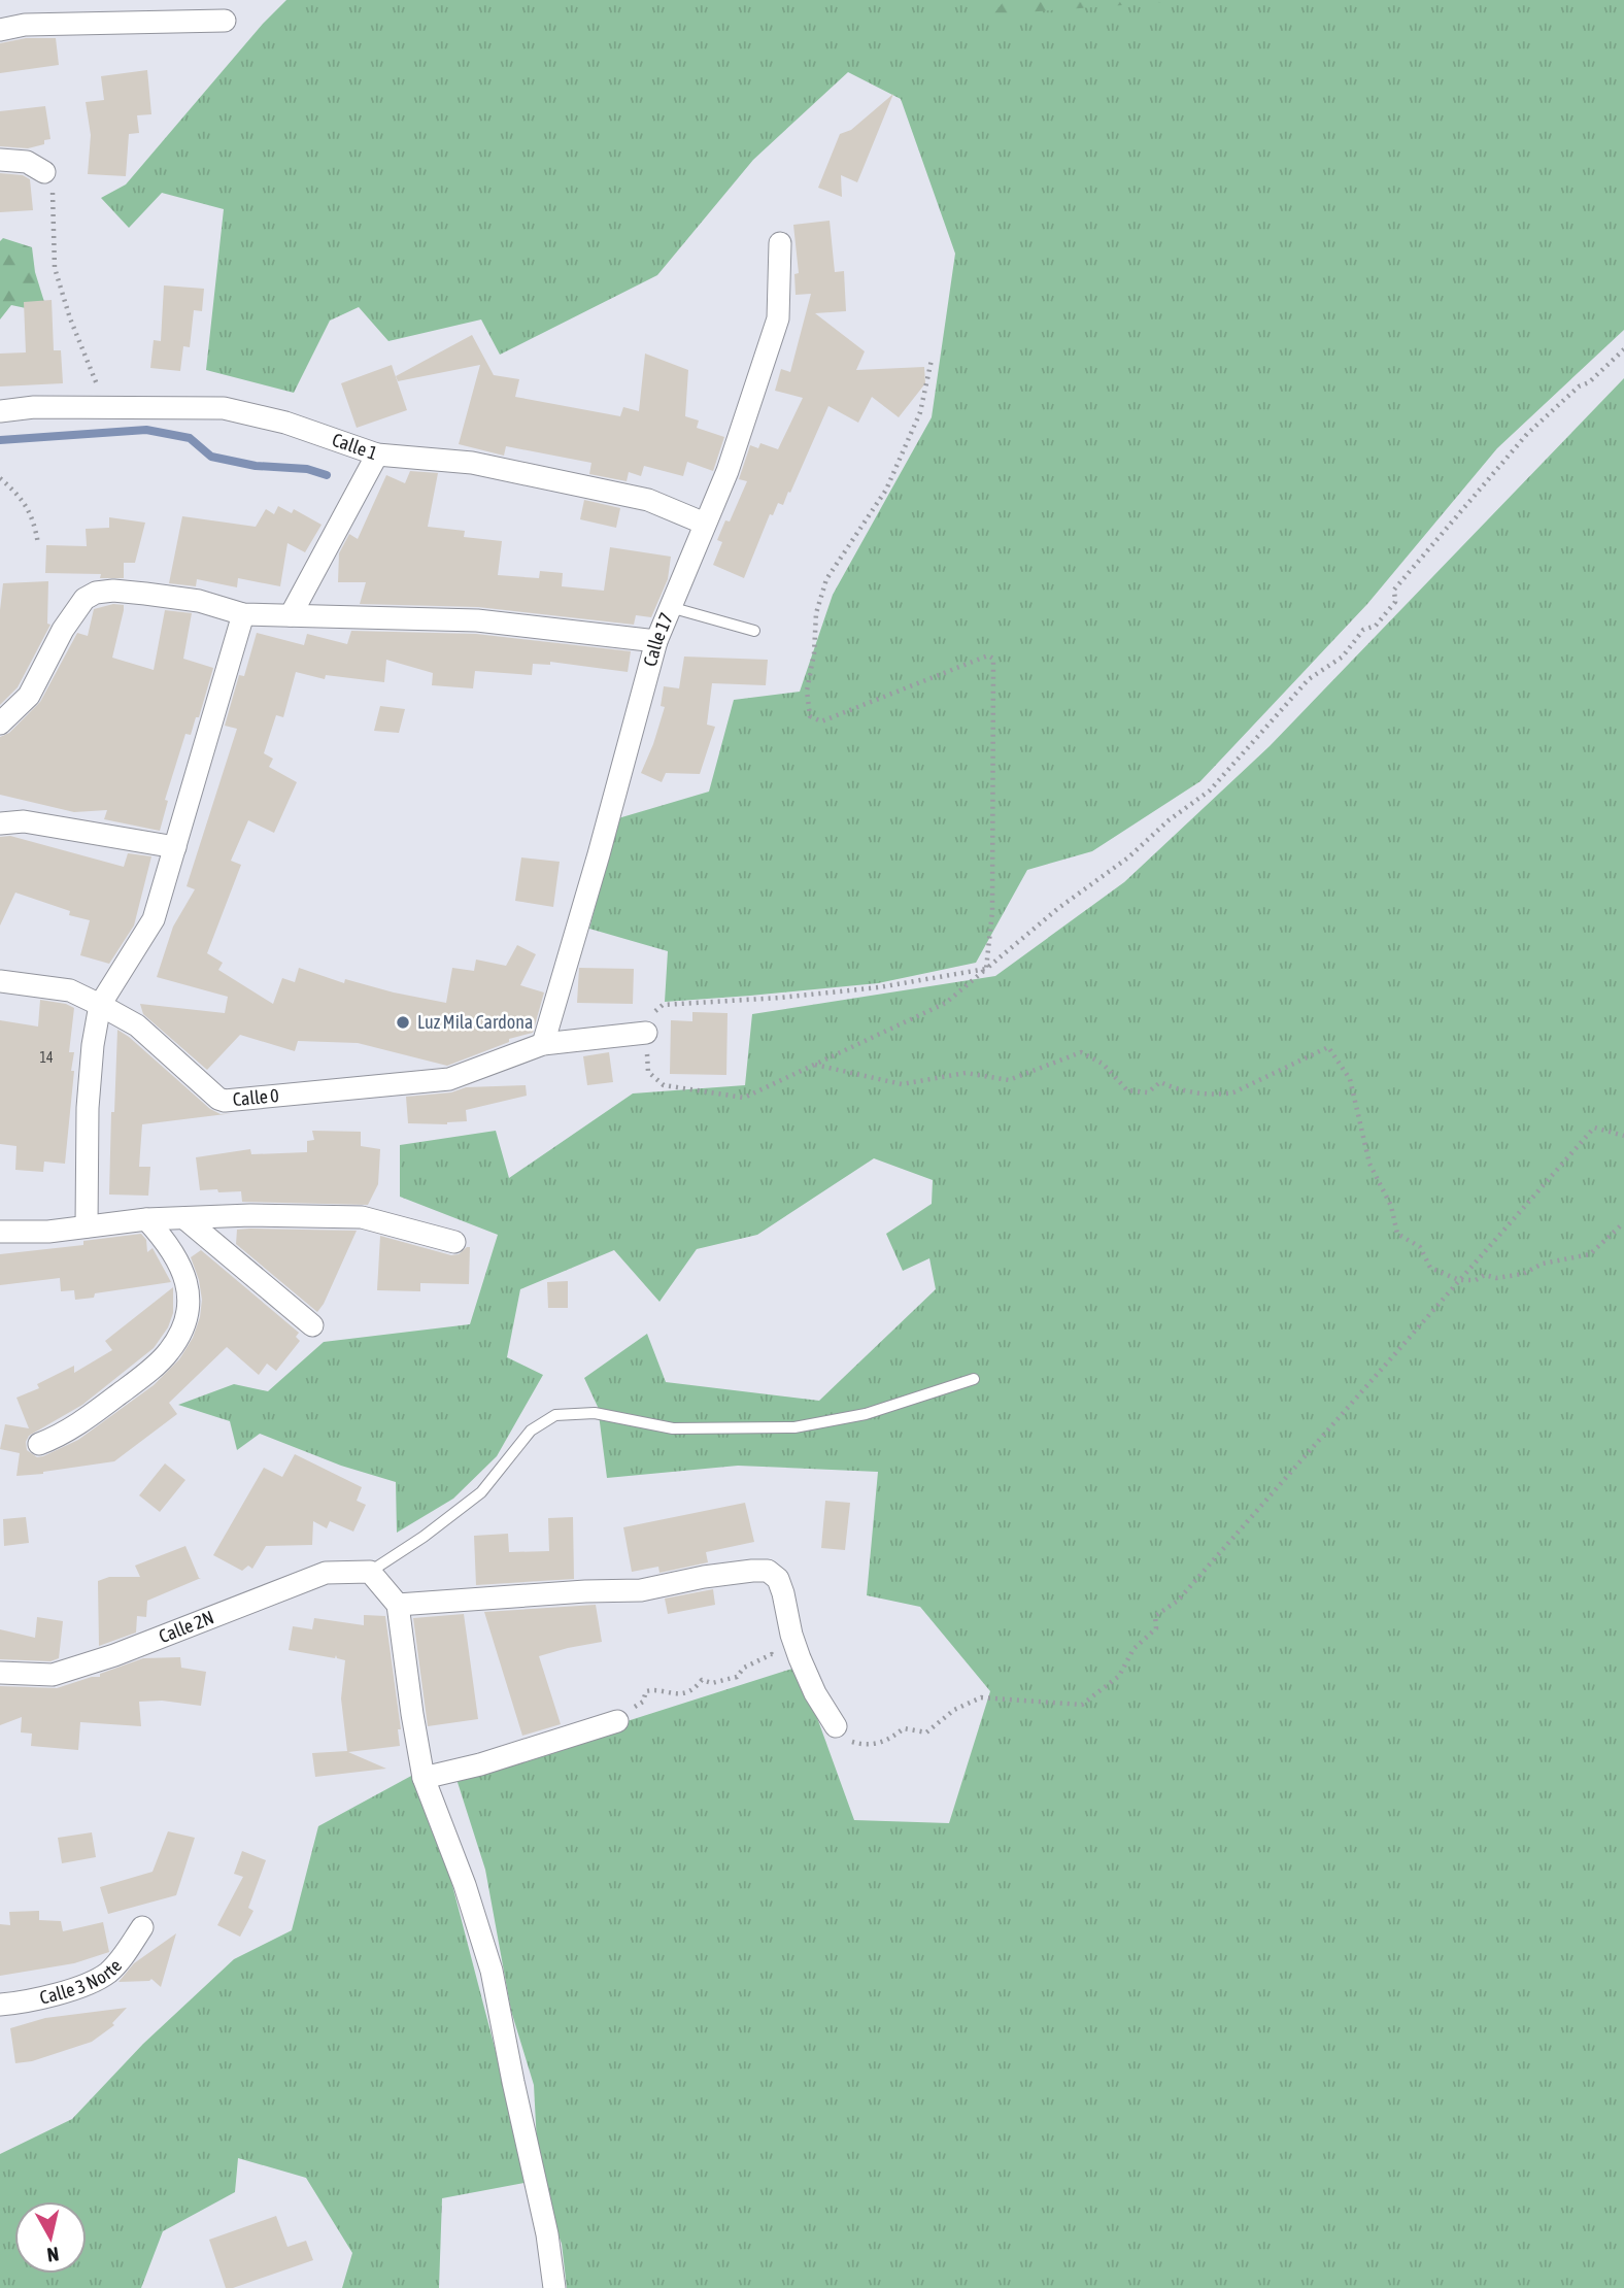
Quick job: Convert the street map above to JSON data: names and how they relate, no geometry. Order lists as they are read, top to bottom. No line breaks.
{"streets":{"street":["Calle 1","Calle 17","Calle 0","Calle 2N","Calle 3 Norte"]},"crossings":[["Calle 1","Calle 17"],["Calle 17","Calle 0"]],"places":["Luz Mila Cardona"],"house_numbers":["14"],"north":"bottom"}
